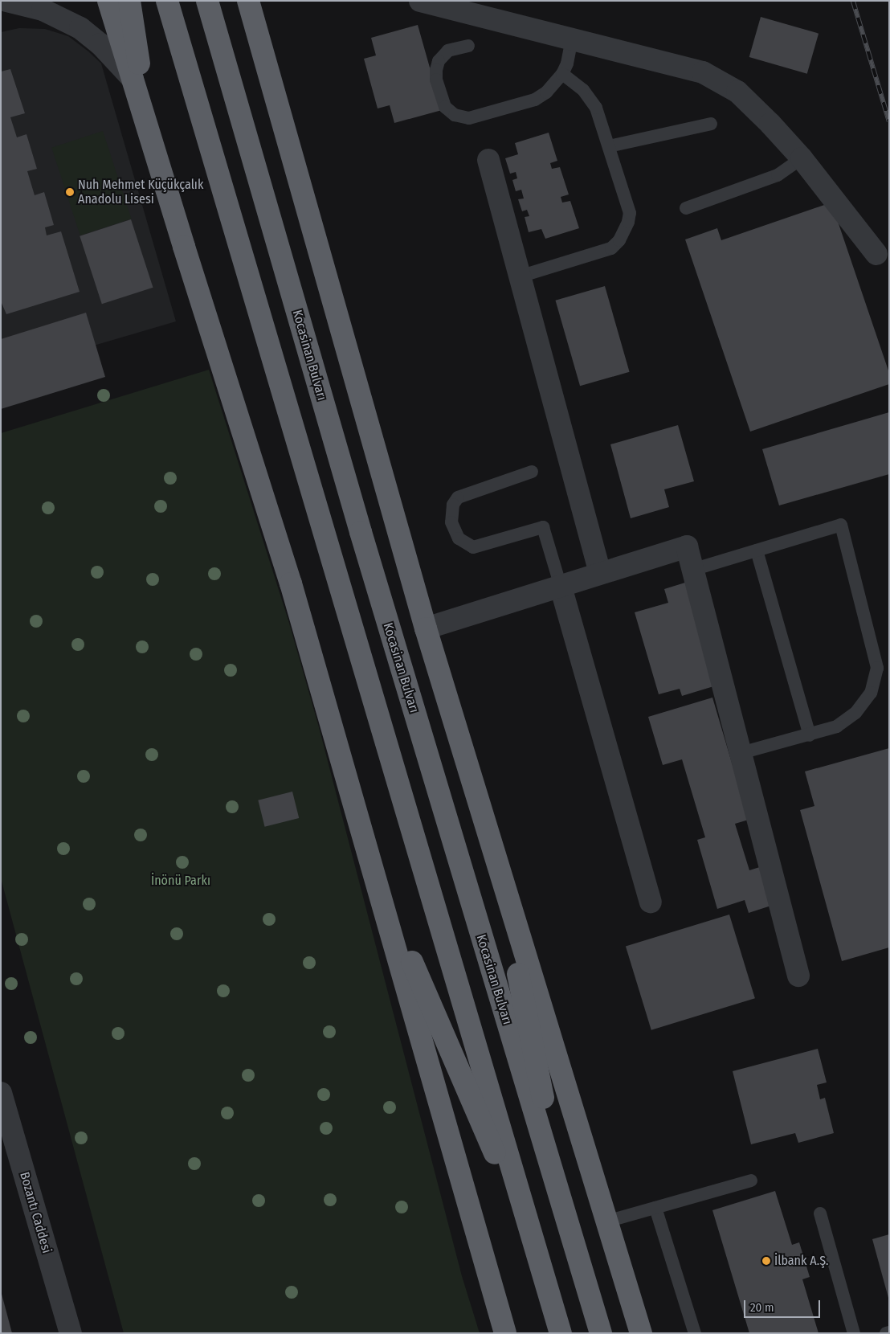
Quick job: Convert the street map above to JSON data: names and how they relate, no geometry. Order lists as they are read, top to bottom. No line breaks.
{"streets":{"highway":["Kocasinan Bulvarı"],"street":["Bozantı Caddesi"]},"parks":["İnönü Parkı"],"places":["Nuh Mehmet Küçükçalık Anadolu Lisesi","İlbank A.Ş."],"scale_bar":"20 m"}
